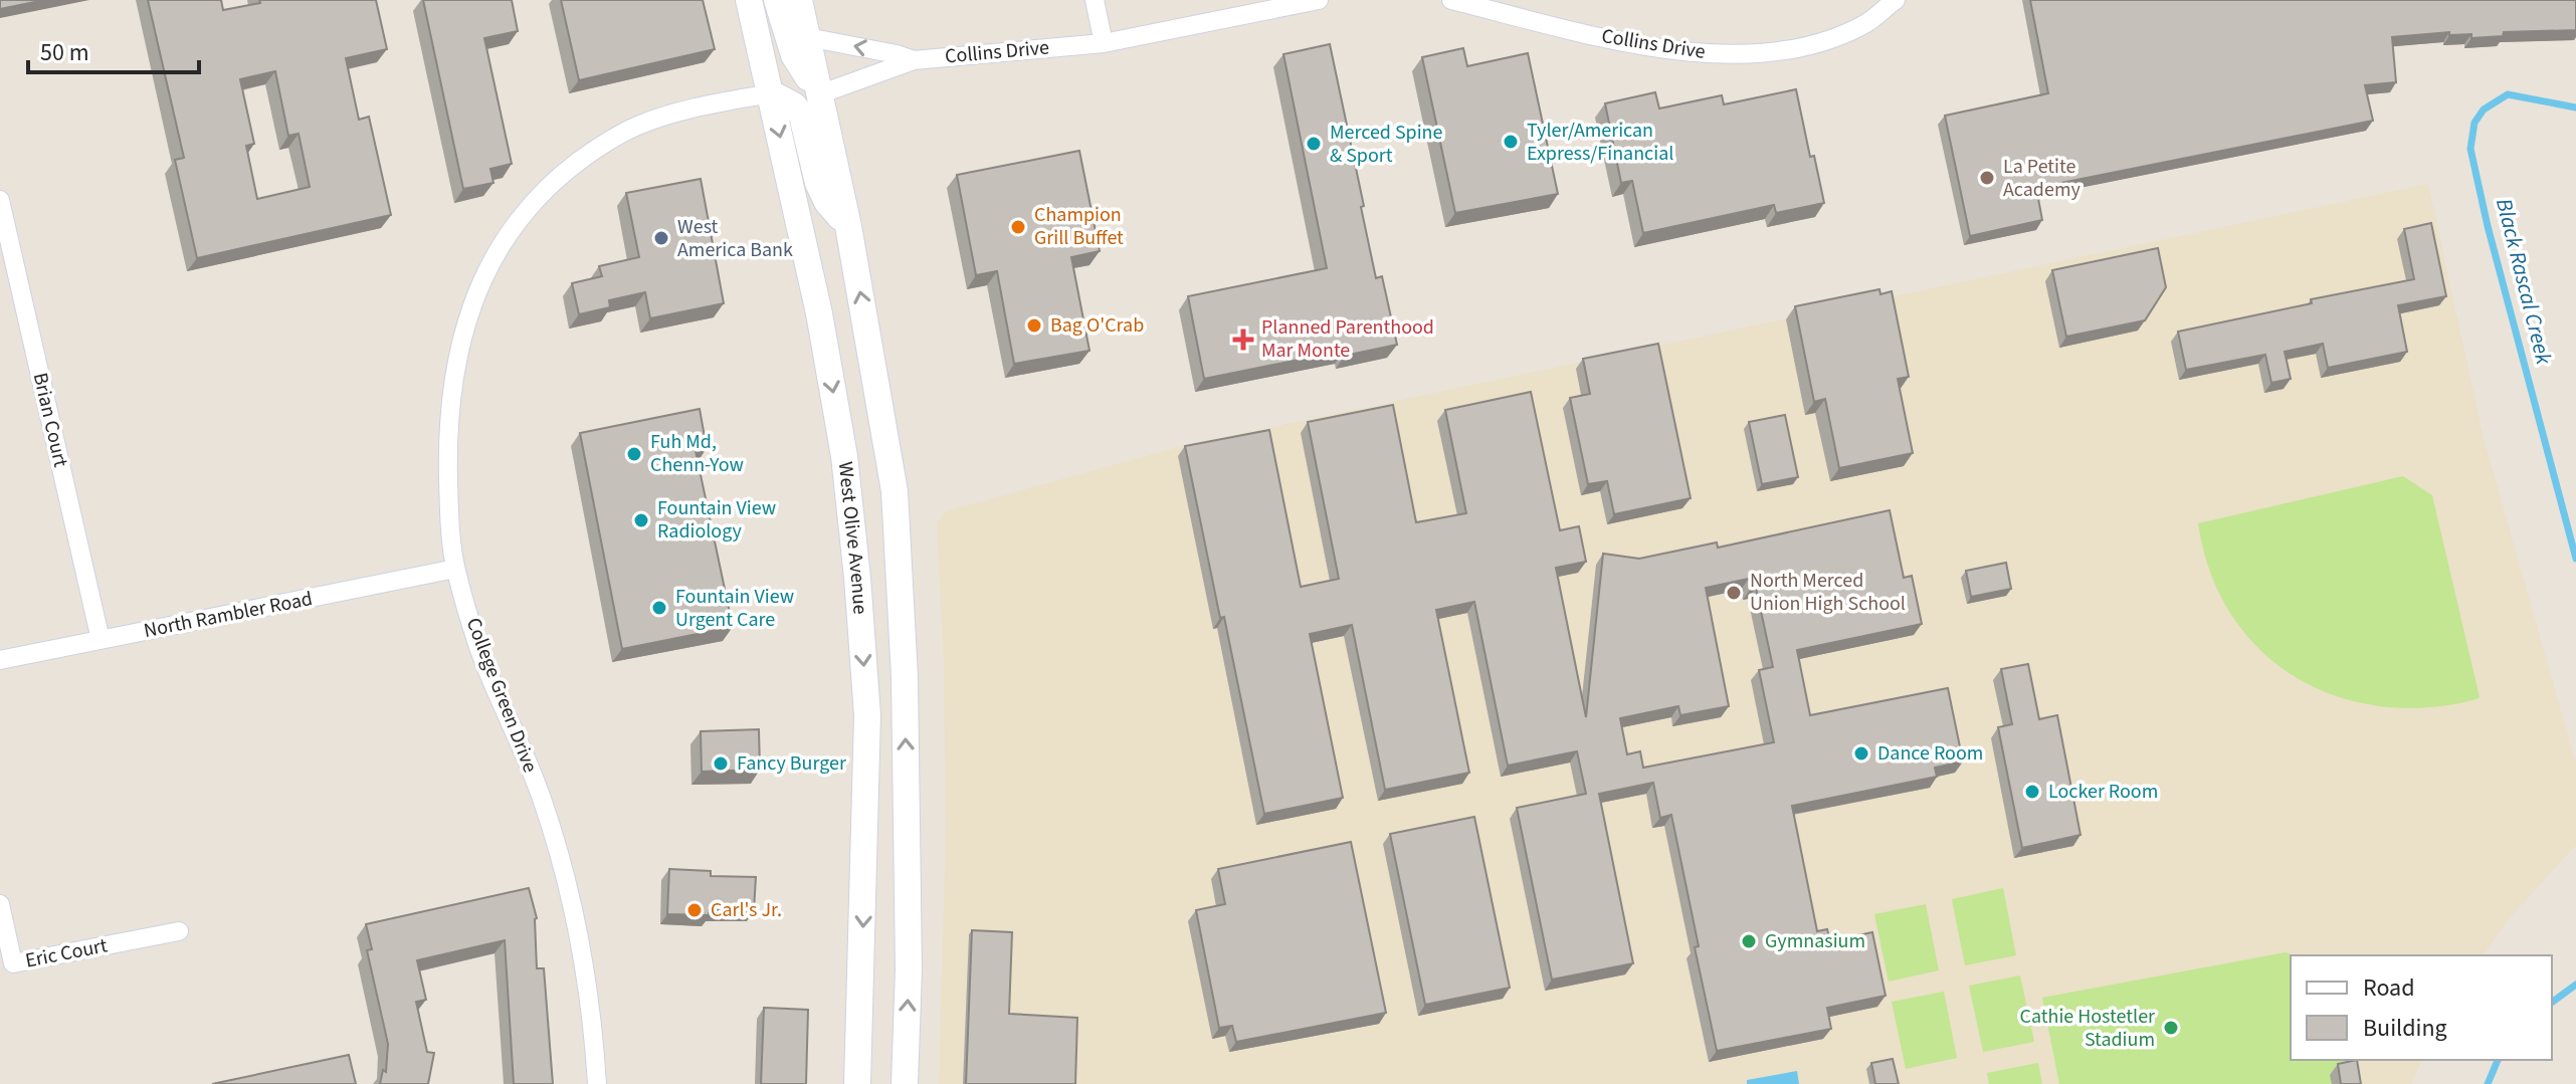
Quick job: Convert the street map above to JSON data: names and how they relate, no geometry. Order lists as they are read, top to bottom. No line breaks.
{"streets":{"main road":["West Olive Avenue"],"street":["Collins Drive","Brian Court","North Rambler Road","College Green Drive","Eric Court"]},"crossings":[["Collins Drive","West Olive Avenue"],["Brian Court","North Rambler Road"],["West Olive Avenue","College Green Drive"],["North Rambler Road","College Green Drive"]],"water":["Black Rascal Creek"],"places":{"other":["Tyler/American Express/Financial","Merced Spine & Sport","La Petite Academy","Champion Grill Buffet","West America Bank","Bag O'Crab","Fuh Md, Chenn-Yow","Fountain View Radiology","North Merced Union High School","Fountain View Urgent Care","Dance Room","Fancy Burger","Locker Room","Carl's Jr.","Gymnasium","Cathie Hostetler Stadium"],"health":["Planned Parenthood Mar Monte"]},"legend":["Road","Building"],"scale_bar":"50 m"}
